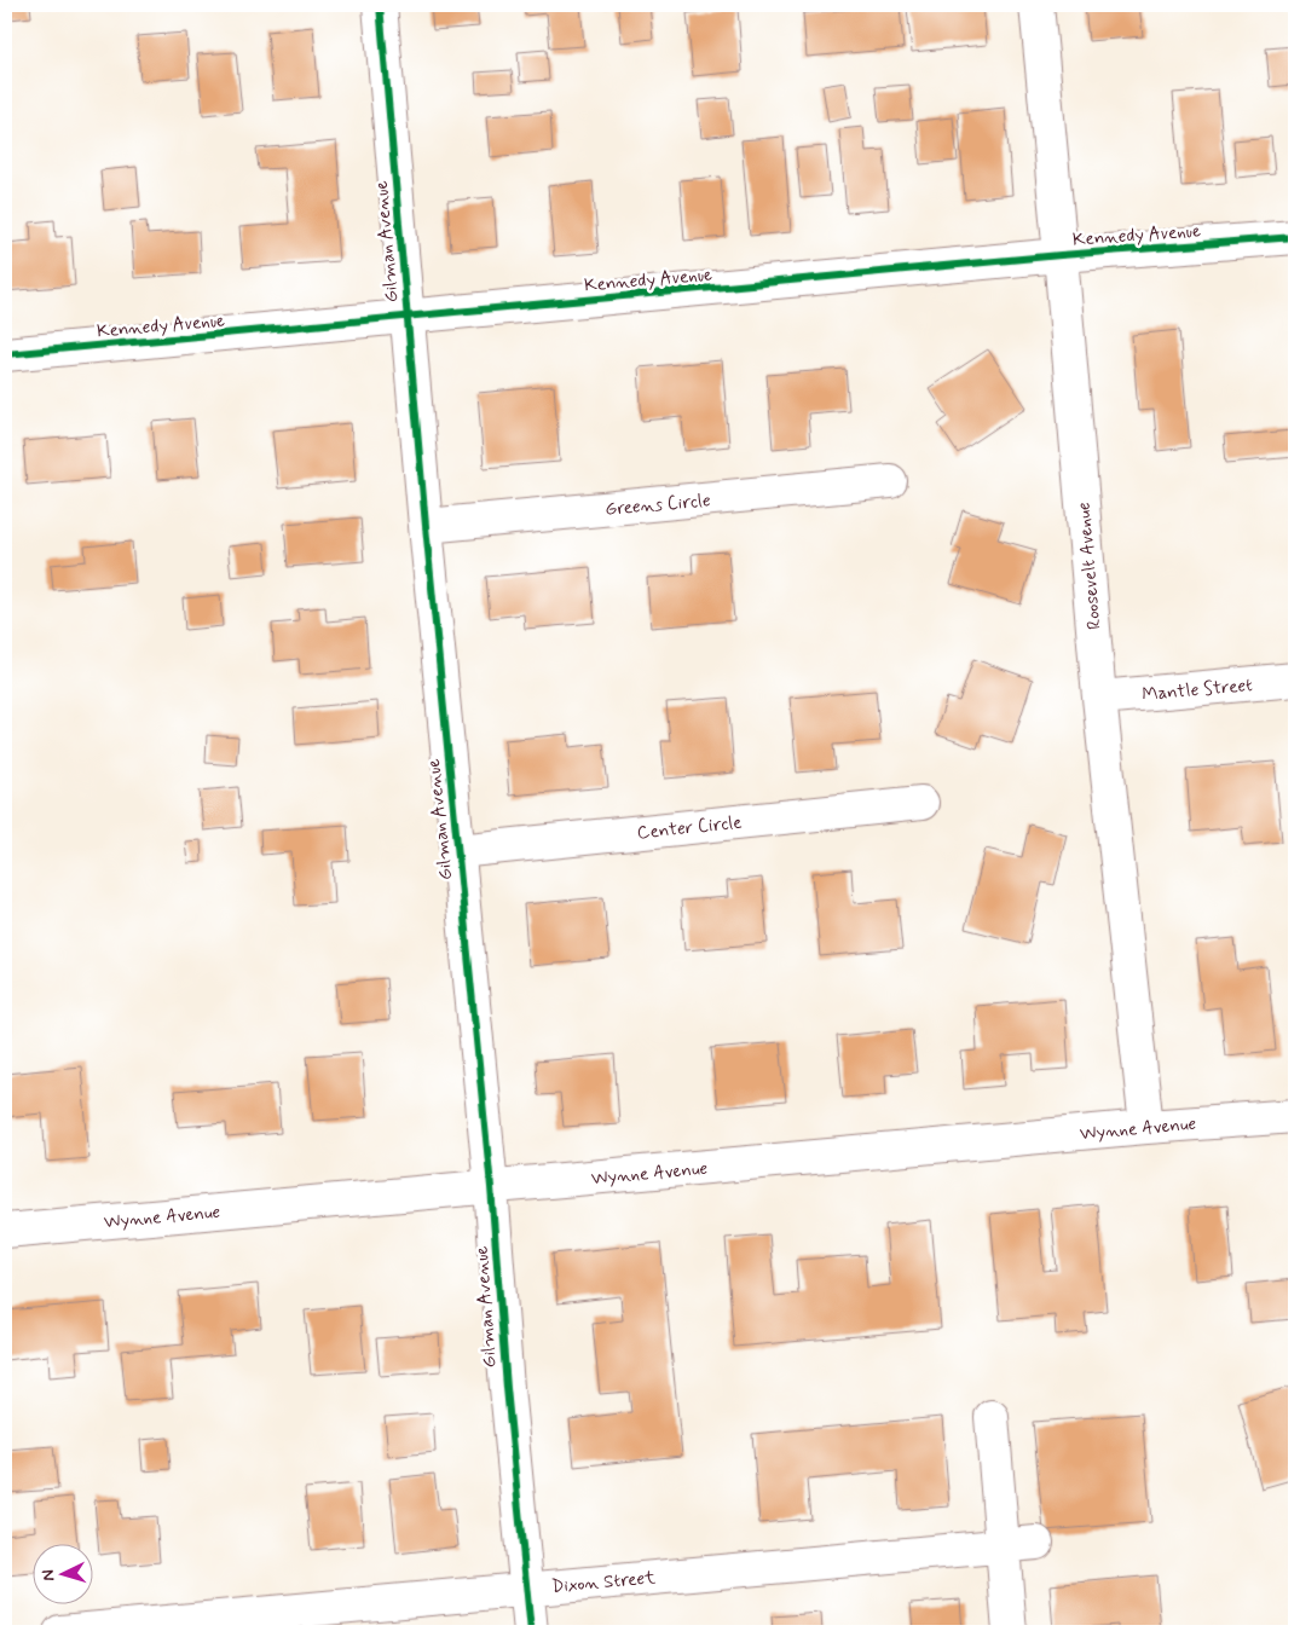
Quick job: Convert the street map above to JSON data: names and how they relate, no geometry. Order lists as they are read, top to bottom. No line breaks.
{"streets":{"street":["Kennedy Avenue","Gilman Avenue","Greens Circle","Roosevelt Avenue","Mantle Street","Center Circle","Wynne Avenue","Dixon Street"]},"crossings":[["Kennedy Avenue","Gilman Avenue"],["Kennedy Avenue","Roosevelt Avenue"],["Gilman Avenue","Greens Circle"],["Gilman Avenue","Center Circle"],["Gilman Avenue","Wynne Avenue"],["Gilman Avenue","Dixon Street"],["Roosevelt Avenue","Mantle Street"],["Roosevelt Avenue","Wynne Avenue"]],"north":"left"}
